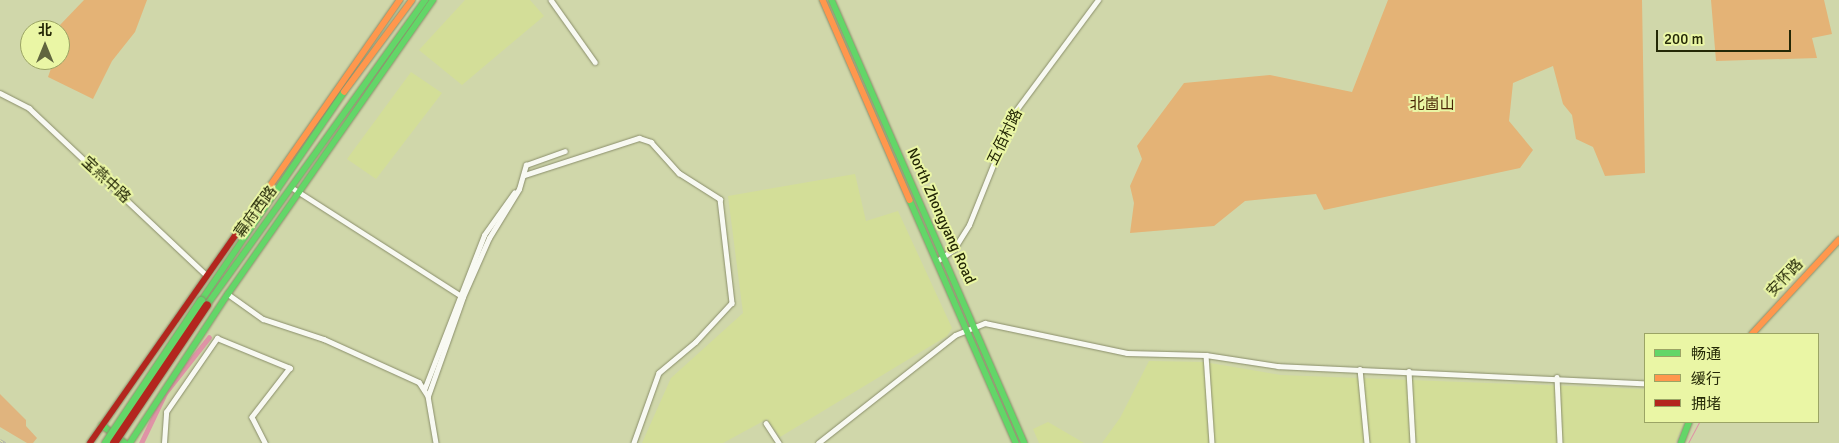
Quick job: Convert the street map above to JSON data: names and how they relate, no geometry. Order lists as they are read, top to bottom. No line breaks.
{"streets":{"main road":["幕府西路","North Zhongyang Road","安怀路"],"street":["五佰村路","宝燕中路"]},"crossings":[["五佰村路","North Zhongyang Road"],["宝燕中路","幕府西路"]],"parks":["北崮山"],"legend":["畅通","缓行","拥堵"],"scale_bar":"200 m","north":"top"}
